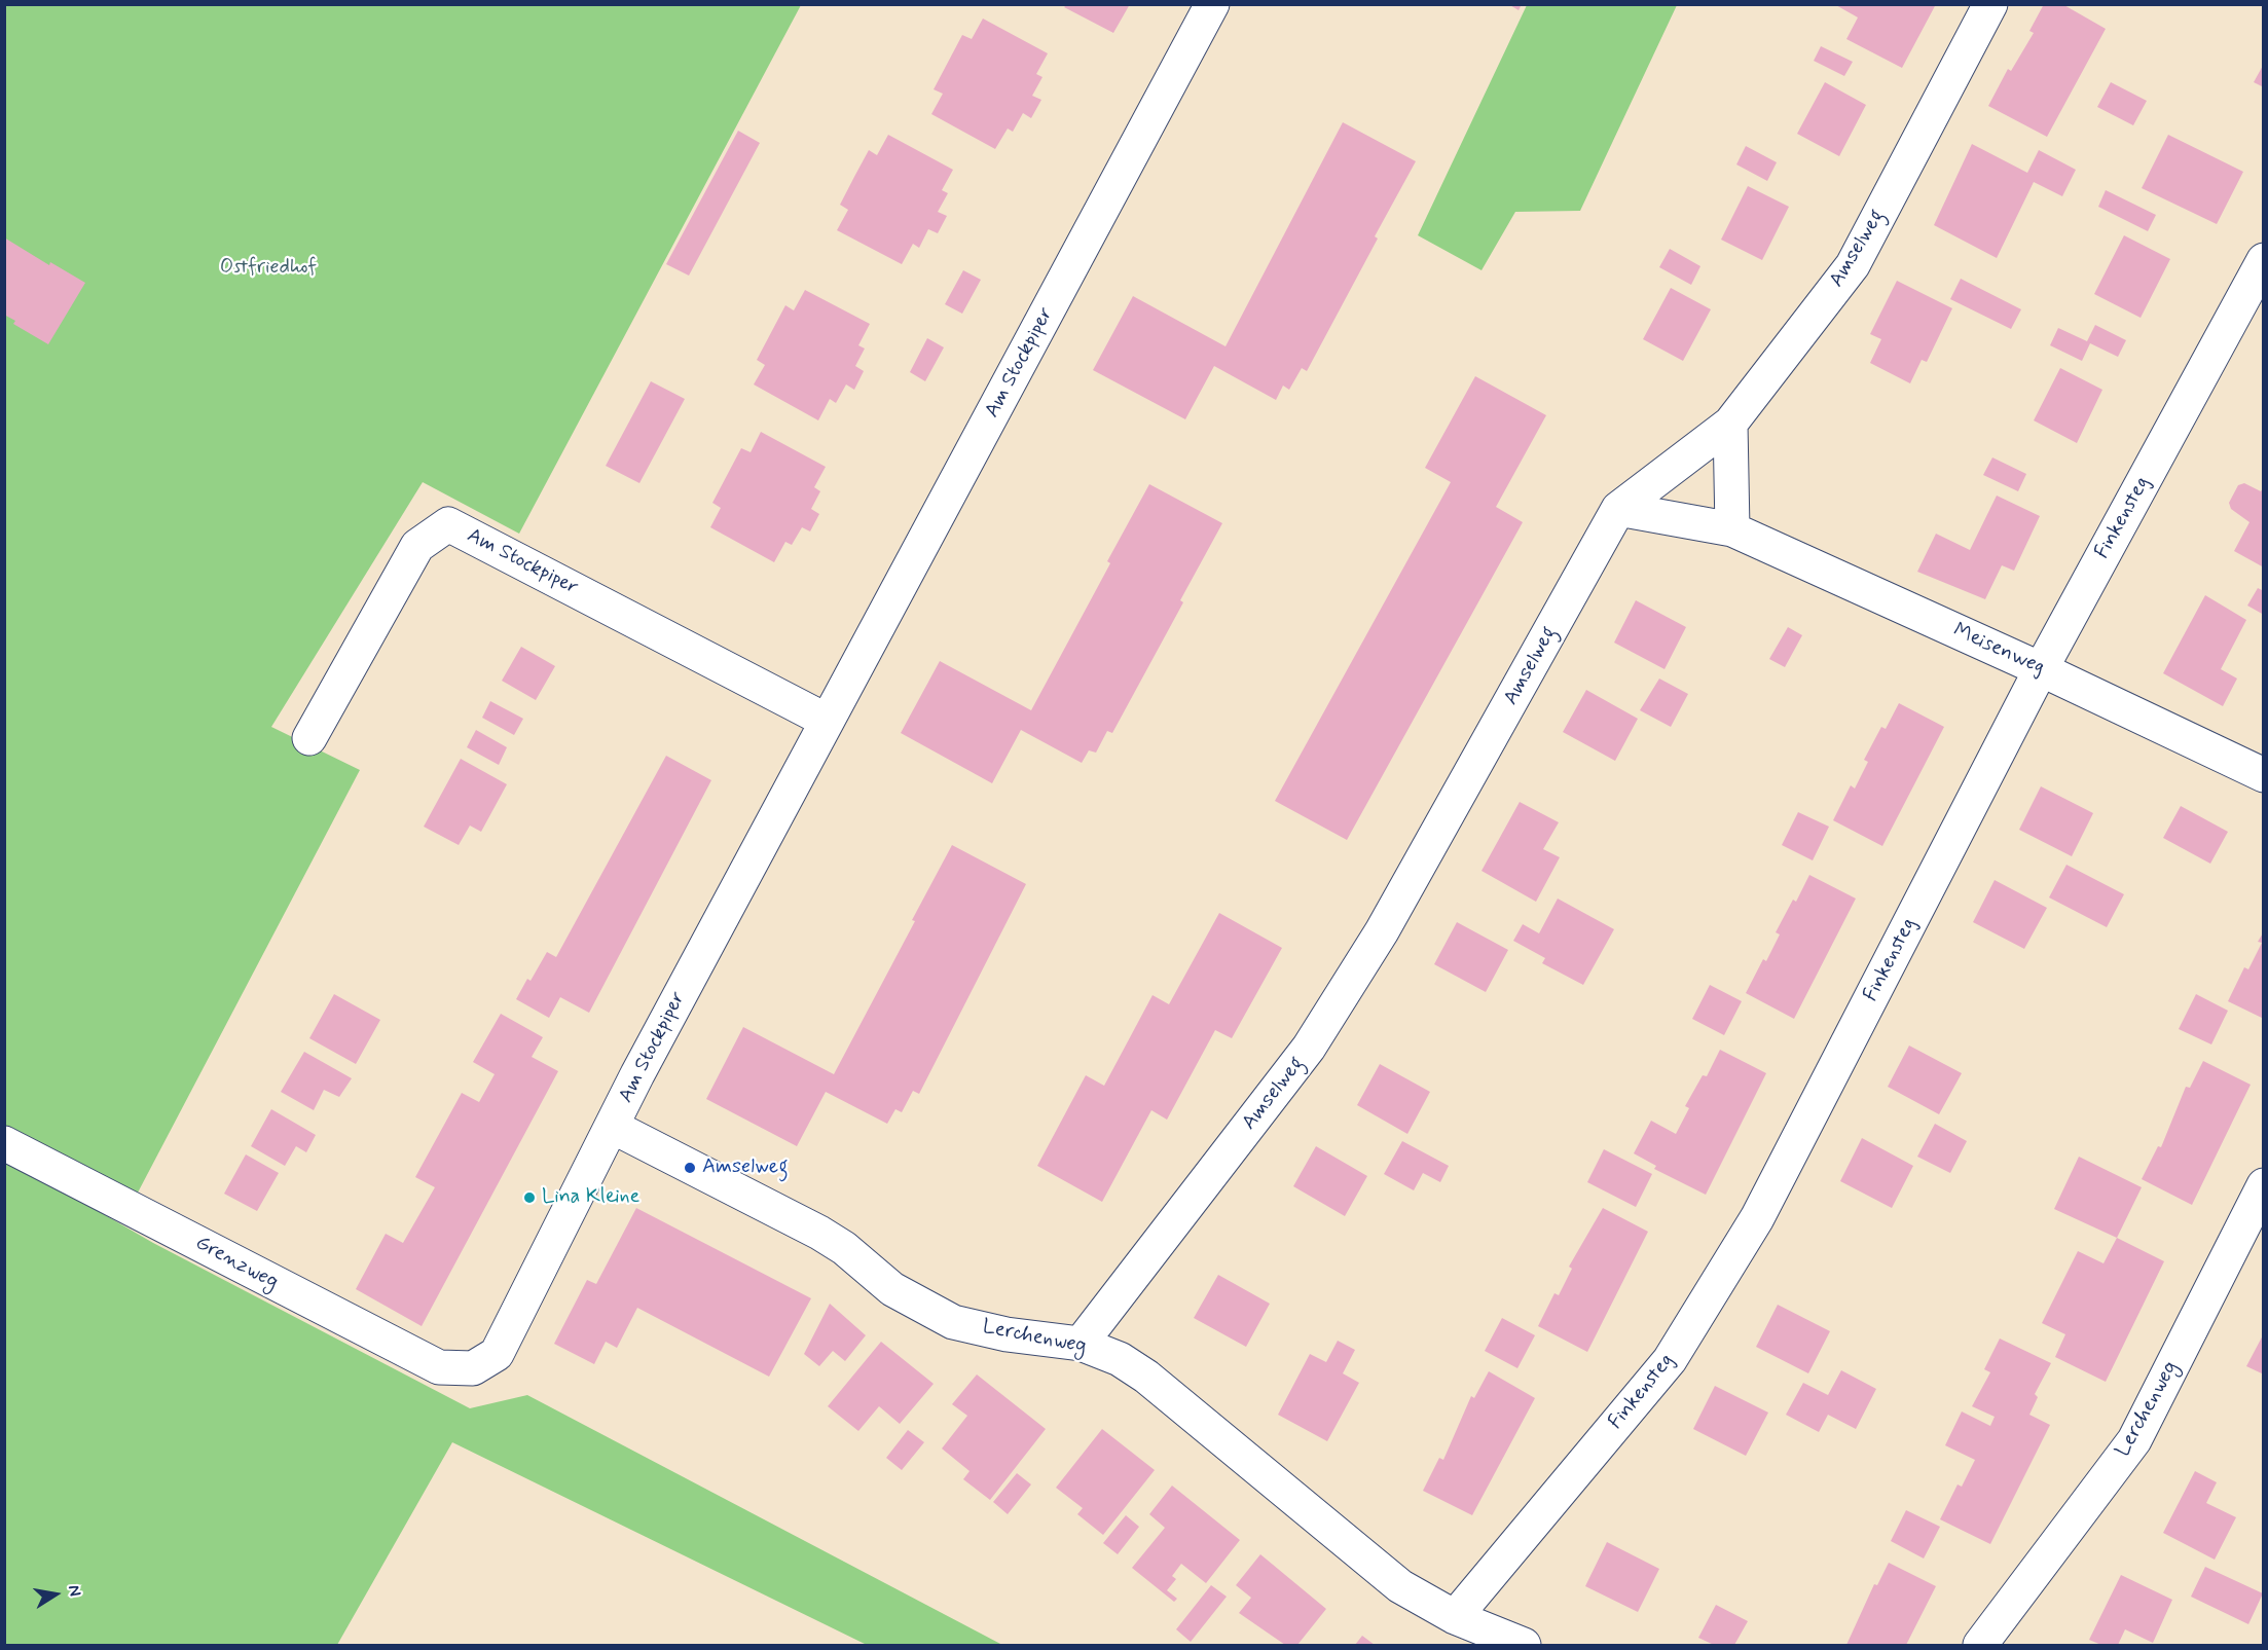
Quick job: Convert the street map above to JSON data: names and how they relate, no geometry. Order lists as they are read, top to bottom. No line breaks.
{"streets":{"street":["Amselweg","Am Stockpiper","Finkensteg","Meisenweg","Grenzweg","Lerchenweg"]},"crossings":[["Amselweg","Meisenweg"],["Amselweg","Lerchenweg"],["Am Stockpiper","Grenzweg"],["Am Stockpiper","Lerchenweg"],["Finkensteg","Meisenweg"],["Finkensteg","Lerchenweg"]],"parks":["Ostfriedhof"],"places":["Amselweg","Lina Kleine"],"north":"right"}
